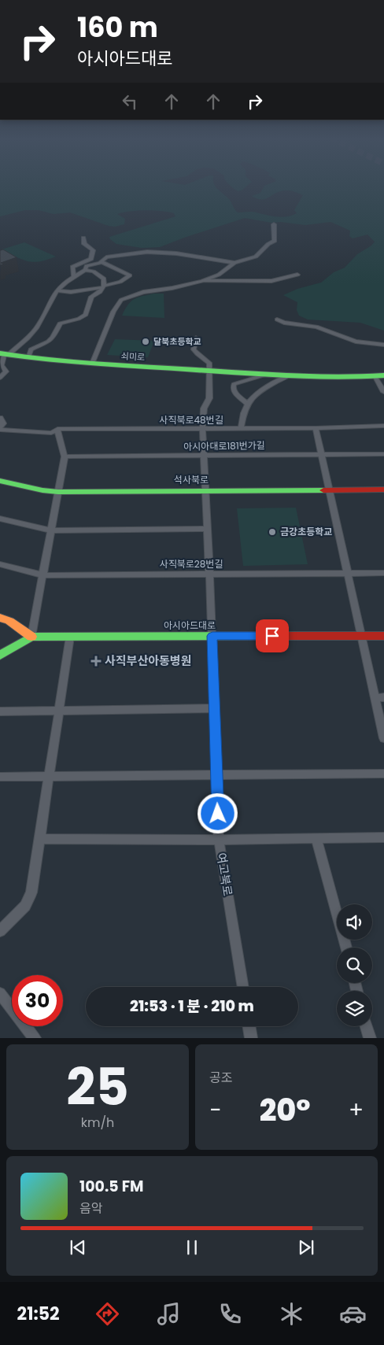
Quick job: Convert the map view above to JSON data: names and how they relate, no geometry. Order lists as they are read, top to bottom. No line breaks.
{"streets":{"main road":["쇠미로","석사북로","아시아드대로"],"street":["사직북로48번길","아시아대로181번가길","사직북로28번길","여고북로"]},"crossings":[["쇠미로","여고북로"],["사직북로48번길","여고북로"],["아시아대로181번가길","여고북로"],["석사북로","여고북로"],["사직북로28번길","여고북로"],["아시아드대로","여고북로"]],"places":{"other":["달북초등학교","금강초등학교"],"health":["사직부산아동병원"]},"page":{"turn":["160 m","아시아드대로"],"limit":"30","trip":"21:53 · 1 분 · 210 m","tile":[["25","km/h"],"공조"],"heat":["−","20°","+"],"song":["100.5 FM","음악"],"tabs":"21:52"}}
